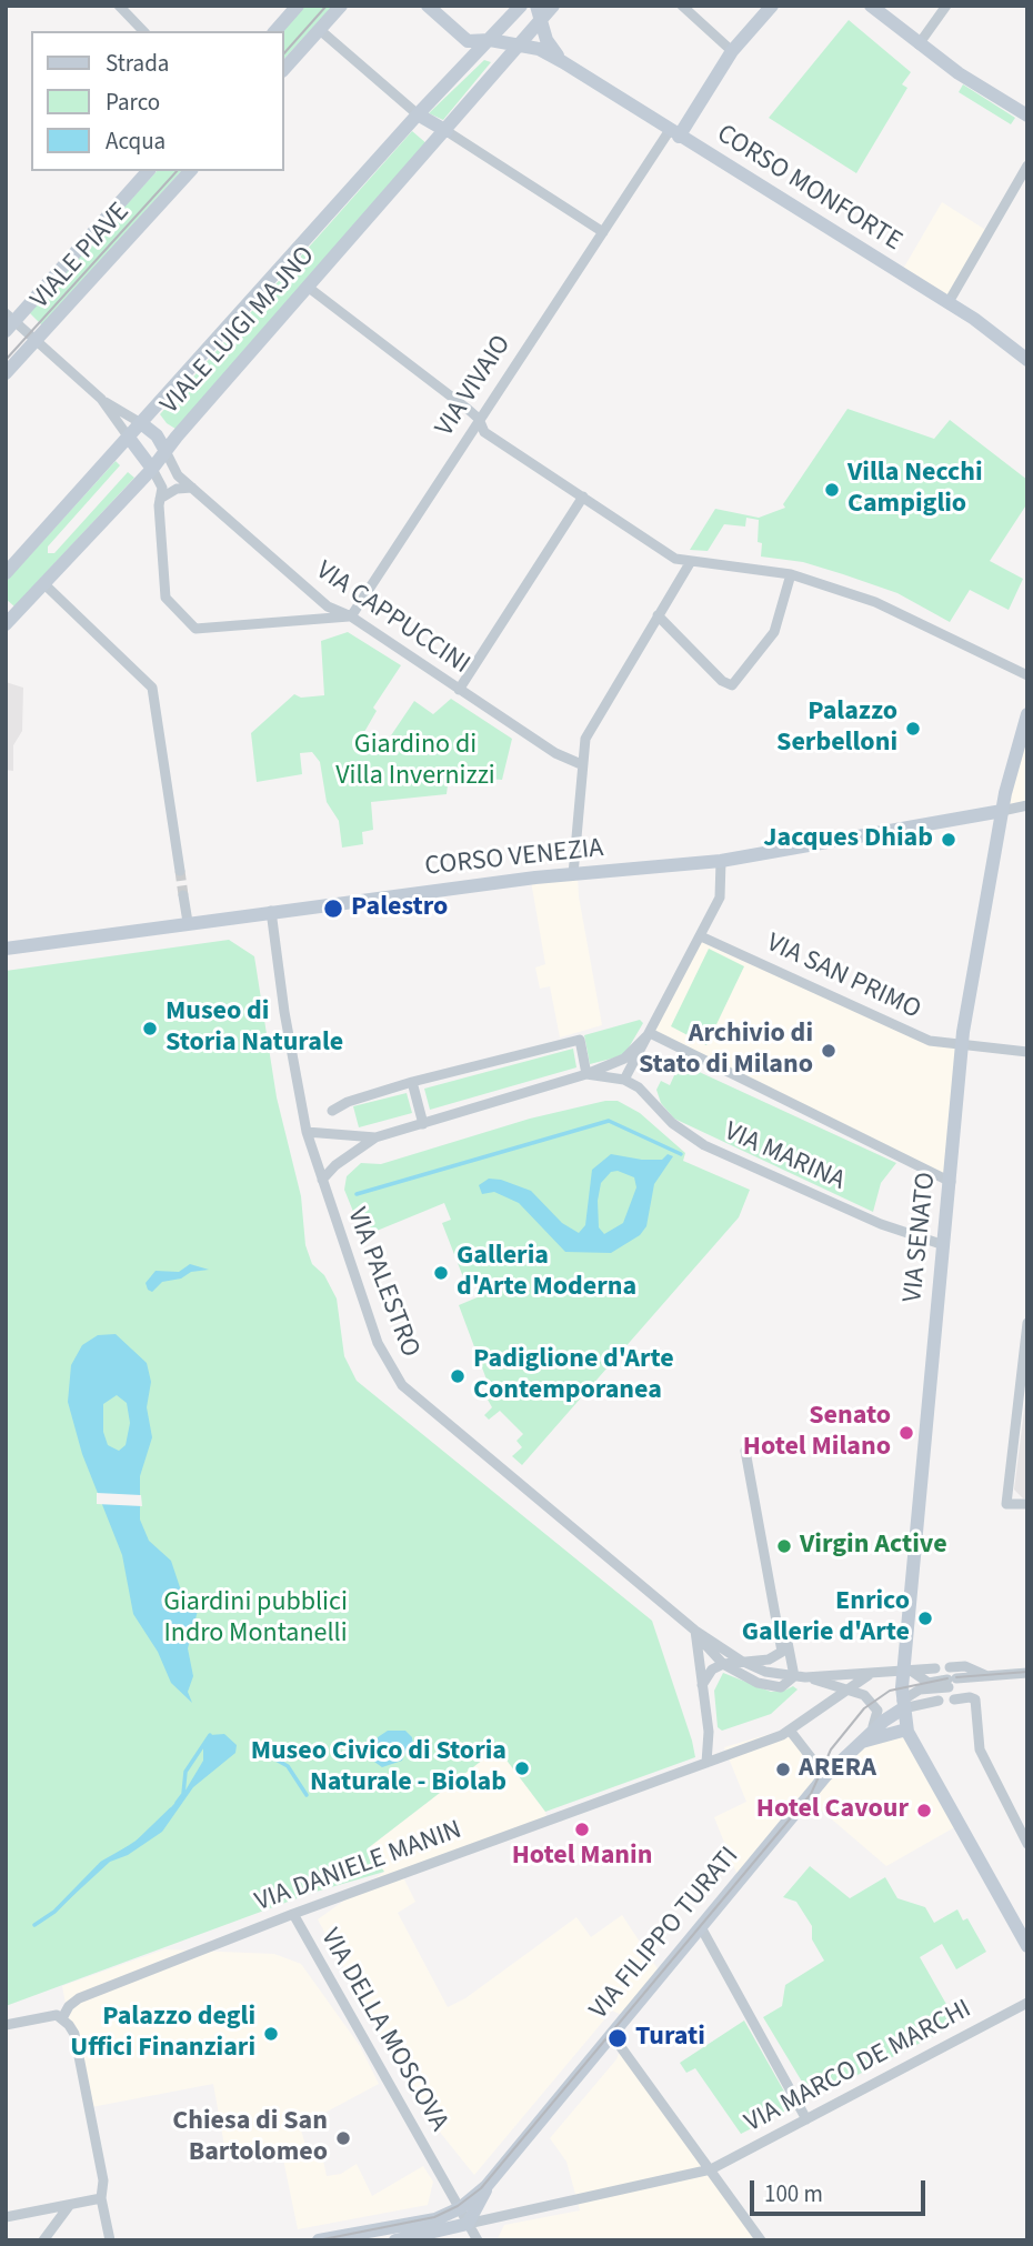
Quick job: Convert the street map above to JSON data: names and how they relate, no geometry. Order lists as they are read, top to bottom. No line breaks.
{"streets":{"street":["CORSO MONFORTE","VIALE PIAVE","VIALE LUIGI MAJNO","VIA VIVAIO","VIA CAPPUCCINI","CORSO VENEZIA","VIA SAN PRIMO","VIA MARINA","VIA SENATO","VIA PALESTRO","VIA DANIELE MANIN","VIA FILIPPO TURATI","VIA DELLA MOSCOVA","VIA MARCO DE MARCHI"]},"crossings":[["CORSO MONFORTE","VIALE LUIGI MAJNO"],["CORSO MONFORTE","VIA VIVAIO"],["VIALE LUIGI MAJNO","VIA CAPPUCCINI"],["VIA VIVAIO","VIA CAPPUCCINI"],["CORSO VENEZIA","VIA SENATO"],["CORSO VENEZIA","VIA PALESTRO"],["VIA SAN PRIMO","VIA SENATO"],["VIA MARINA","VIA SENATO"],["VIA MARINA","VIA PALESTRO"],["VIA SENATO","VIA FILIPPO TURATI"],["VIA DANIELE MANIN","VIA DELLA MOSCOVA"],["VIA FILIPPO TURATI","VIA DELLA MOSCOVA"],["VIA FILIPPO TURATI","VIA MARCO DE MARCHI"],["VIA DELLA MOSCOVA","VIA MARCO DE MARCHI"]],"parks":["Giardino di Villa Invernizzi","Giardini pubblici Indro Montanelli"],"places":["Villa Necchi Campiglio","Palazzo Serbelloni","Jacques Dhiab","Palestro","Museo di Storia Naturale","Archivio di Stato di Milano","Galleria d'Arte Moderna","Padiglione d'Arte Contemporanea","Senato Hotel Milano","Virgin Active","Enrico Gallerie d'Arte","Museo Civico di Storia Naturale - Biolab","ARERA","Hotel Cavour","Hotel Manin","Palazzo degli Uffici Finanziari","Turati","Chiesa di San Bartolomeo"],"legend":["Strada","Parco","Acqua"],"scale_bar":"100 m"}
